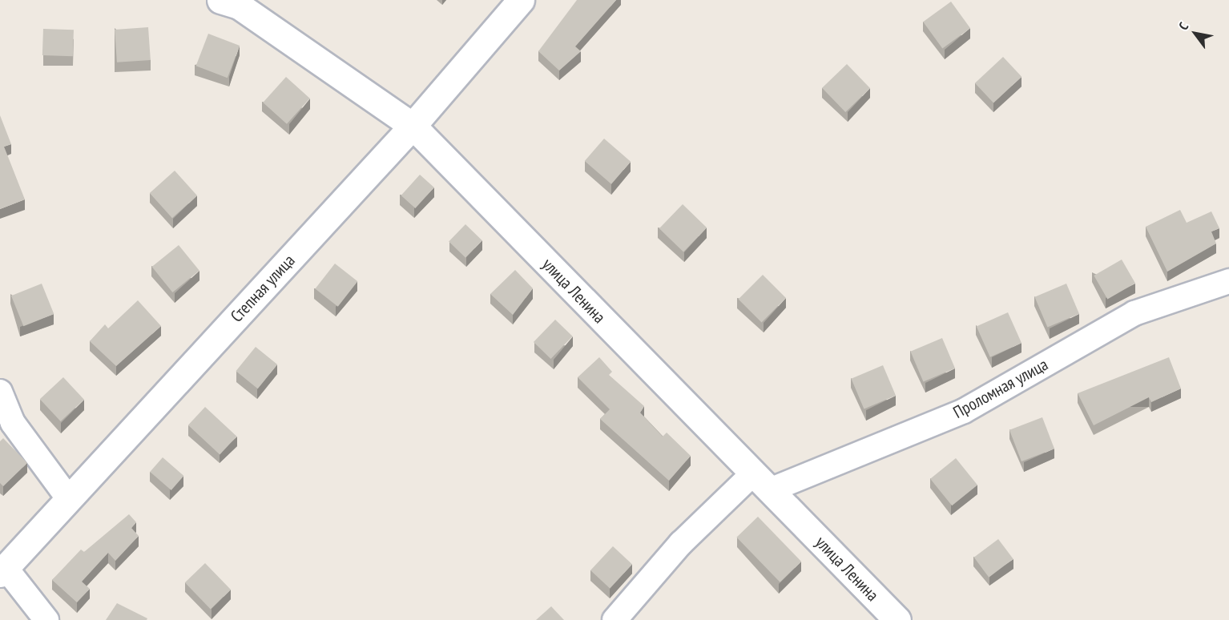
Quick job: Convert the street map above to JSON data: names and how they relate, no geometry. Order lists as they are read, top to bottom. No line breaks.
{"streets":{"street":["Степная улица","улица Ленина","Проломная улица"]},"crossings":[["Степная улица","улица Ленина"],["улица Ленина","Проломная улица"]],"north":"top left"}
